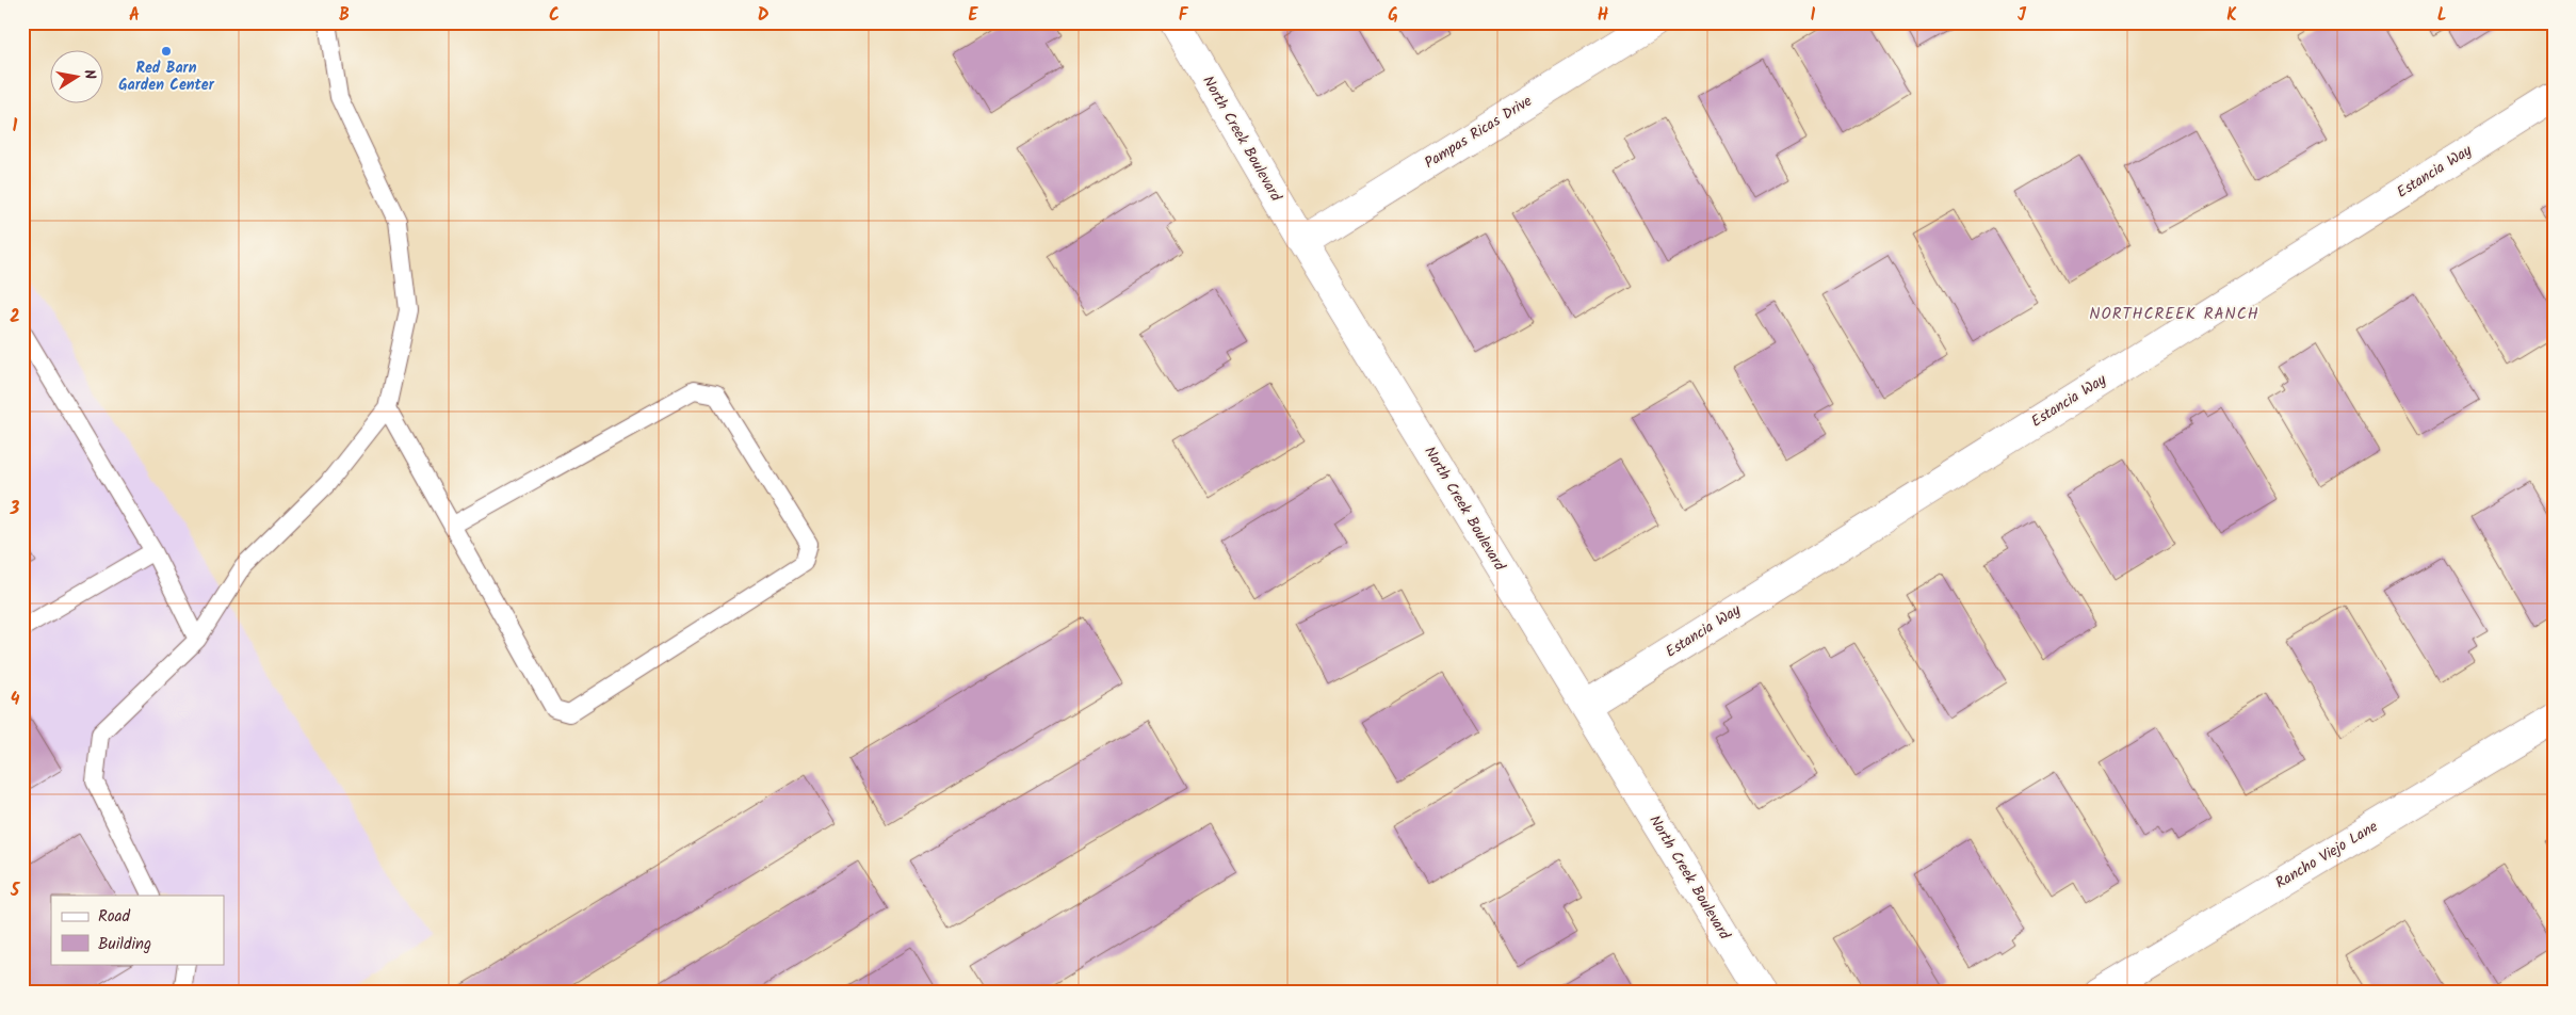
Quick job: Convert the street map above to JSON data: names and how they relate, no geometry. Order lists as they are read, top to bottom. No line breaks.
{"streets":{"street":["Pampas Ricas Drive","North Creek Boulevard","Estancia Way","Rancho Viejo Lane"]},"crossings":[["Pampas Ricas Drive","North Creek Boulevard"],["North Creek Boulevard","Estancia Way"]],"districts":["NORTHCREEK RANCH"],"places":["Red Barn Garden Center"],"legend":["Road","Building"],"north":"right","grid":{"columns":["A","B","C","D","E","F","G","H","I","J","K","L"],"rows":["1","2","3","4","5"]}}
